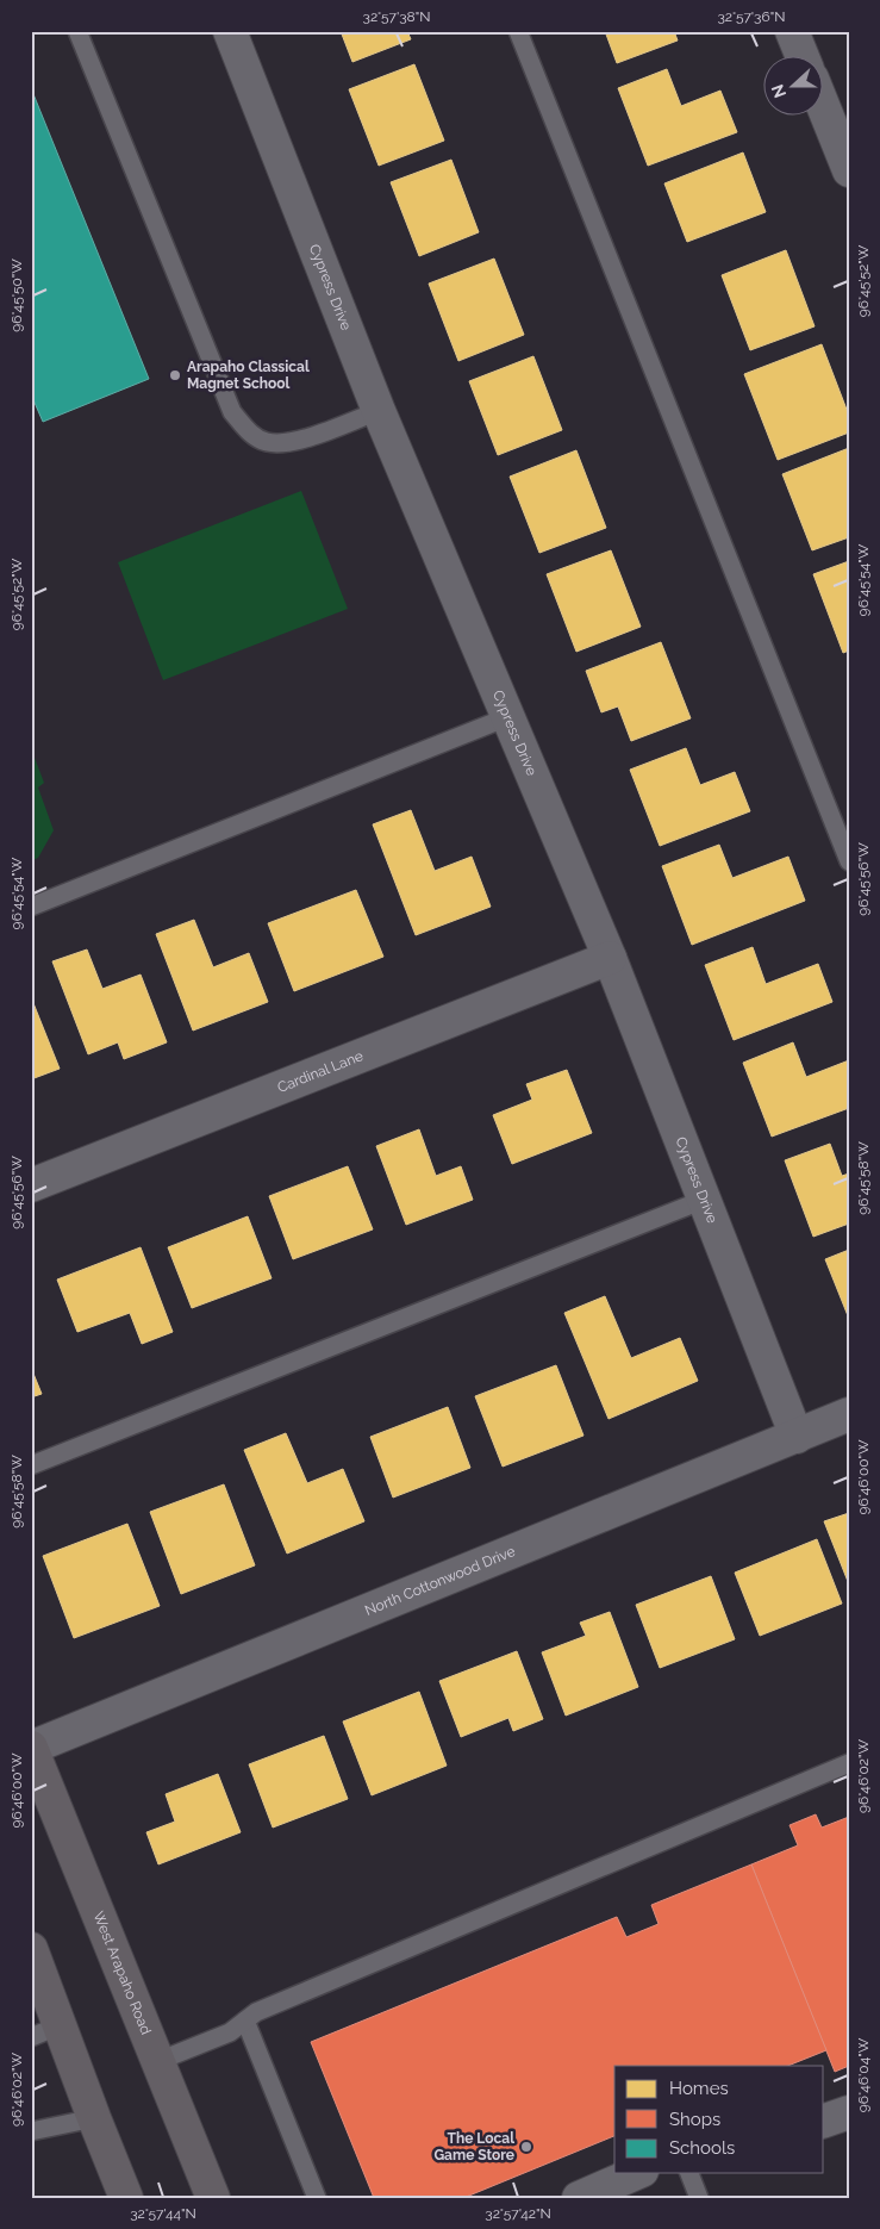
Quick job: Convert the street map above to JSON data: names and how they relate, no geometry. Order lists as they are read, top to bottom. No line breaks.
{"streets":{"main road":["West Arapaho Road"],"street":["Cypress Drive","Cardinal Lane","North Cottonwood Drive"]},"crossings":[["Cypress Drive","Cardinal Lane"],["Cypress Drive","North Cottonwood Drive"],["North Cottonwood Drive","West Arapaho Road"]],"places":["Arapaho Classical Magnet School","The Local Game Store"],"legend":["Homes","Shops","Schools"],"north":"left","coordinates":["32°57'38\"N","32°57'36\"N","96°45'52\"W","96°45'50\"W","96°45'54\"W","96°45'56\"W","96°45'58\"W","96°46'00\"W","96°46'02\"W","96°46'04\"W","32°57'44\"N","32°57'42\"N"]}
